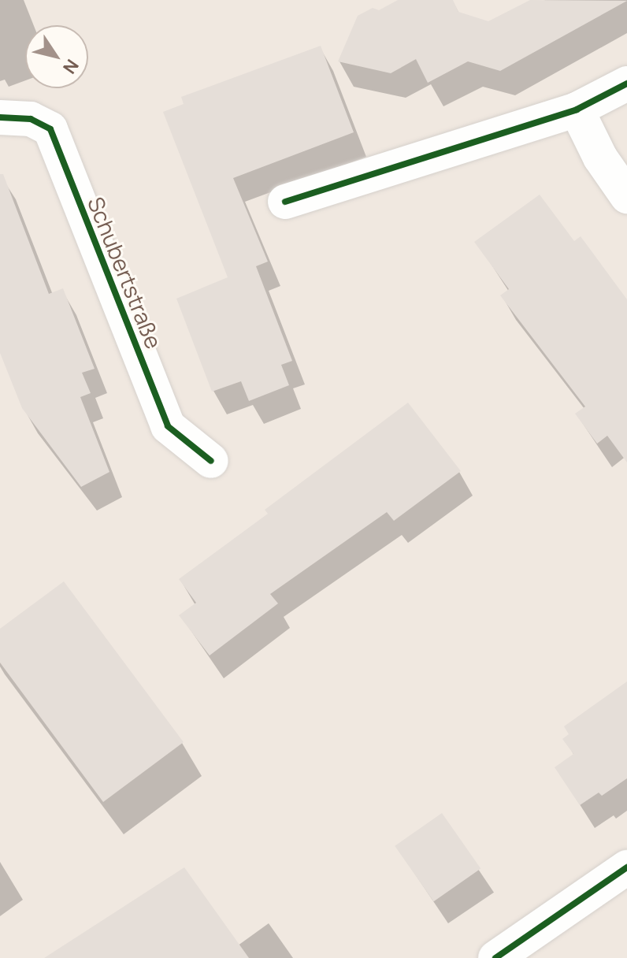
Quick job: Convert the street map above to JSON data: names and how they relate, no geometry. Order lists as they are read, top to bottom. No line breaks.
{"streets":{"street":["Schubertstraße"]},"north":"bottom right"}
